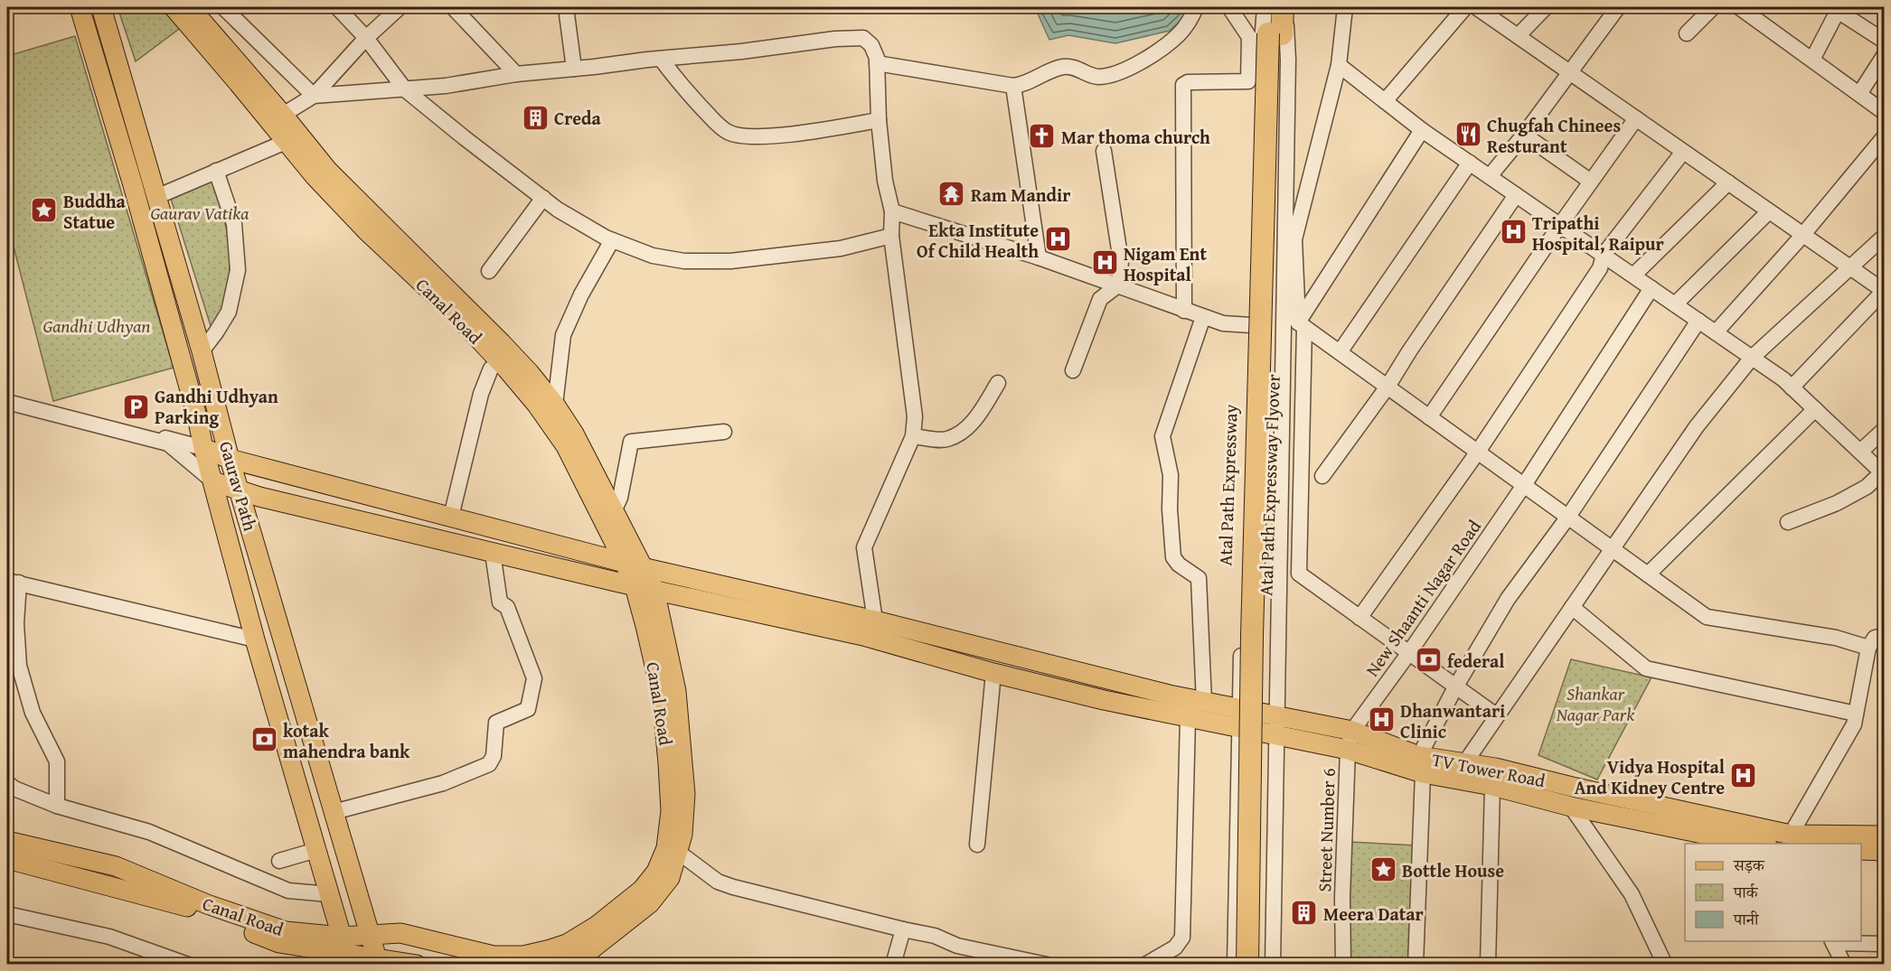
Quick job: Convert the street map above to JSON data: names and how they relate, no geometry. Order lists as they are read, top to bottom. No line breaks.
{"streets":{"highway":["Atal Path Expressway Flyover"],"main road":["Canal Road","Gaurav Path","TV Tower Road"],"street":["Atal Path Expressway","New Shaanti Nagar Road","Street Number 6"]},"crossings":[["Canal Road","Gaurav Path"],["Atal Path Expressway","Atal Path Expressway Flyover"],["Atal Path Expressway","TV Tower Road"],["New Shaanti Nagar Road","TV Tower Road"],["New Shaanti Nagar Road","Street Number 6"],["TV Tower Road","Street Number 6"]],"parks":["Gaurav Vatika","Gandhi Udhyan","Shankar Nagar Park"],"places":{"building":["Creda","Meera Datar"],"restaurant":["Chugfah Chinees Resturant"],"church":["Mar thoma church"],"temple":["Ram Mandir"],"place":["Buddha Statue","Bottle House"],"hospital":["Tripathi Hospital, Raipur","Ekta Institute Of Child Health","Nigam Ent Hospital","Dhanwantari Clinic","Vidya Hospital And Kidney Centre"],"parking":["Gandhi Udhyan Parking"],"bank":["federal","kotak mahendra bank"]},"legend":["सड़क","पार्क","पानी"]}
